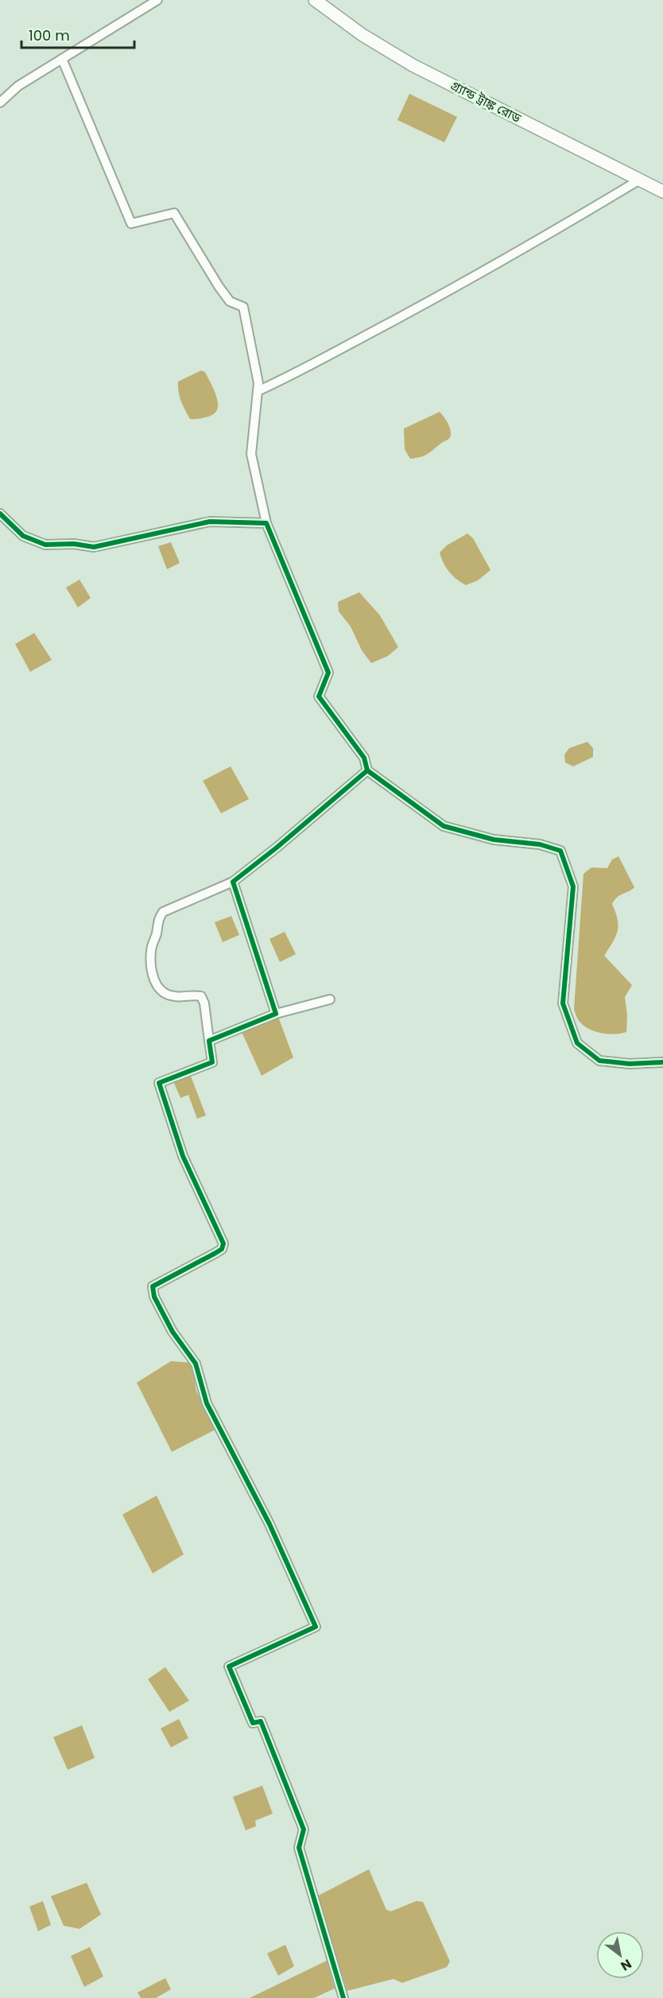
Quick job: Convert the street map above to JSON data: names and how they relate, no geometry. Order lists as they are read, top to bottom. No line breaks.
{"streets":{"highway":["গ্র্যান্ড ট্রাঙ্ক রোড"]},"scale_bar":"100 m","north":"bottom right"}
